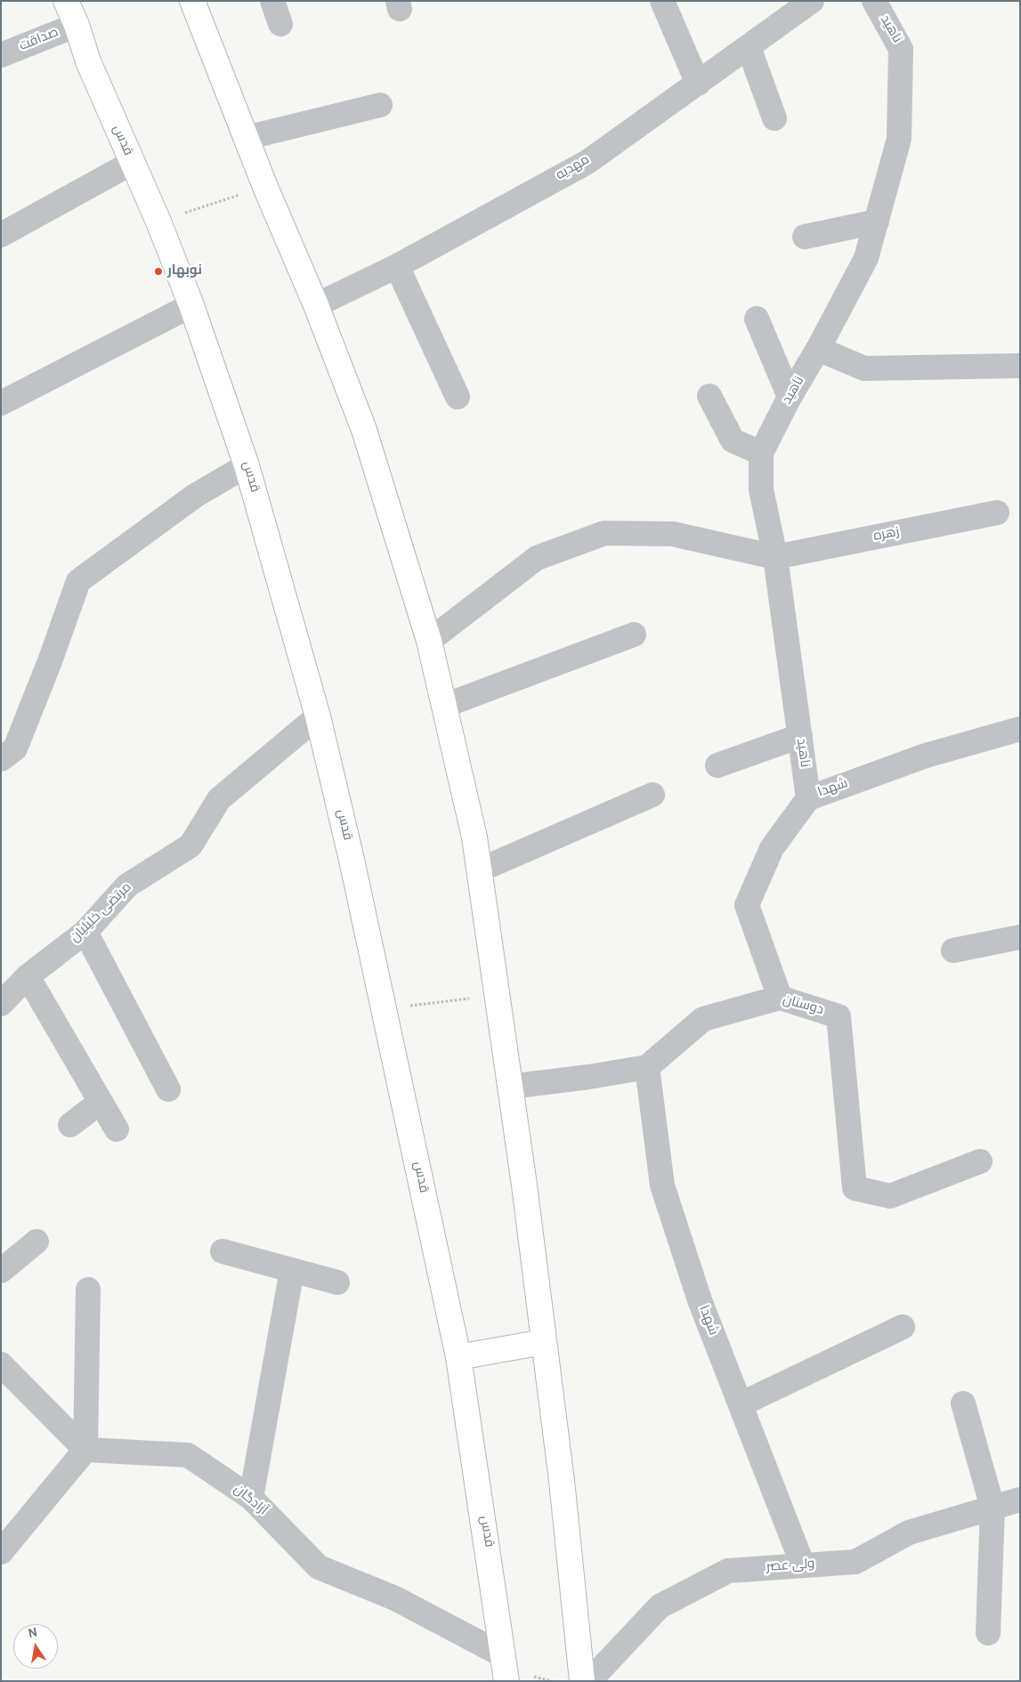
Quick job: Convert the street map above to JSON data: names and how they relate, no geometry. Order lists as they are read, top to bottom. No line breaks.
{"streets":{"main road":["قدس"],"street":["ناهید","صداقت","مهدیه","زهره","شهدا","مرتضی خلیلیان","دوستان","آزادگان","ولی عصر"]},"crossings":[["ناهید","زهره"],["ناهید","شهدا"],["صداقت","قدس"],["قدس","مرتضی خلیلیان"],["قدس","آزادگان"],["شهدا","دوستان"],["شهدا","ولی عصر"]],"places":["نوبهار"],"north":"top"}
